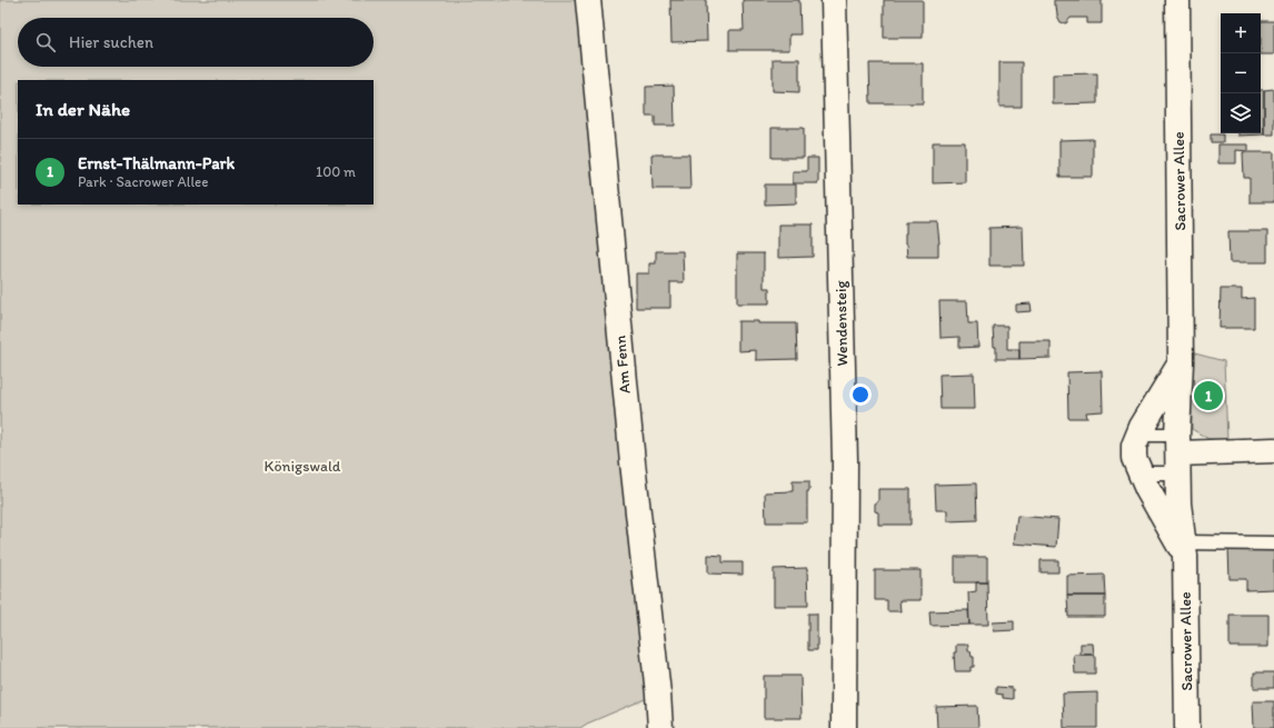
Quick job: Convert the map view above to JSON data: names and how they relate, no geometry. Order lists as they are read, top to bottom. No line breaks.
{"streets":{"street":["Sacrower Allee","Wendensteig","Am Fenn"]},"parks":["Königswald"],"page":{"map_buttons":["+","−"],"search":"Hier suchen","heading":"In der Nähe","list":[{"mark":"1","name":"Ernst-Thälmann-Park","note":"Park · Sacrower Allee","value":"100 m"}],"pins":"1"}}
